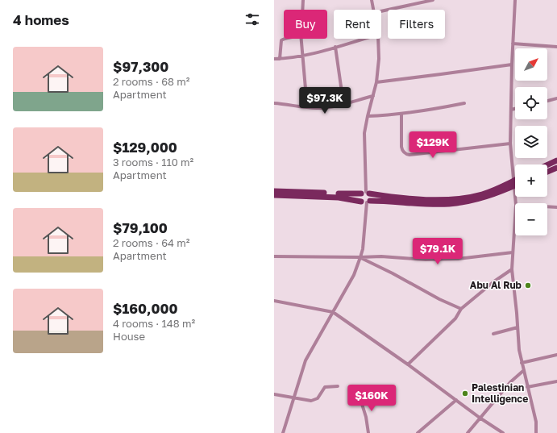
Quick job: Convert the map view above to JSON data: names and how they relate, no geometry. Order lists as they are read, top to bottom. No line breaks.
{"places":["Abu Al Rub","Palestinian Intelligence"],"north":"top right","page":{"heading":"4 homes","chip":["Buy","Rent","Filters"],"list":[{"name":"$97,300","note":"2 rooms · 68 m² · Apartment"},{"name":"$129,000","note":"3 rooms · 110 m² · Apartment"},{"name":"$79,100","note":"2 rooms · 64 m² · Apartment"},{"name":"$160,000","note":"4 rooms · 148 m² · House"}],"map_buttons":["+","−"],"price":["$97.3K","$129K","$79.1K","$160K"]}}
